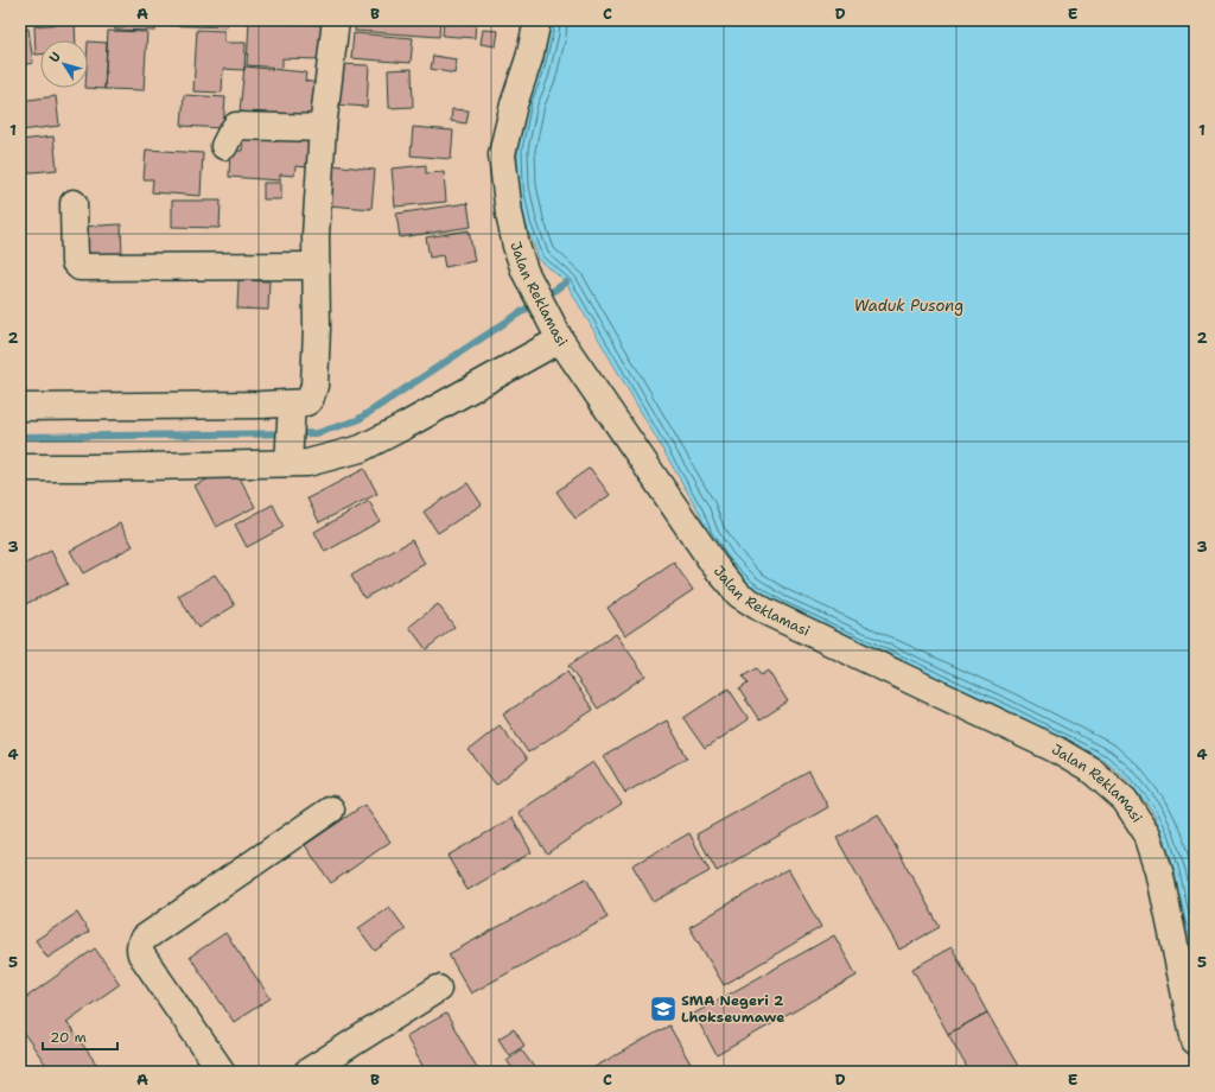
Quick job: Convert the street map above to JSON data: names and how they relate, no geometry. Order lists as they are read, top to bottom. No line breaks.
{"streets":{"street":["Jalan Reklamasi"]},"water":["Waduk Pusong"],"places":{"school or university":["SMA Negeri 2 Lhokseumawe"]},"scale_bar":"20 m","north":"top left","grid":{"columns":["A","B","C","D","E"],"rows":["1","2","3","4","5"]}}
